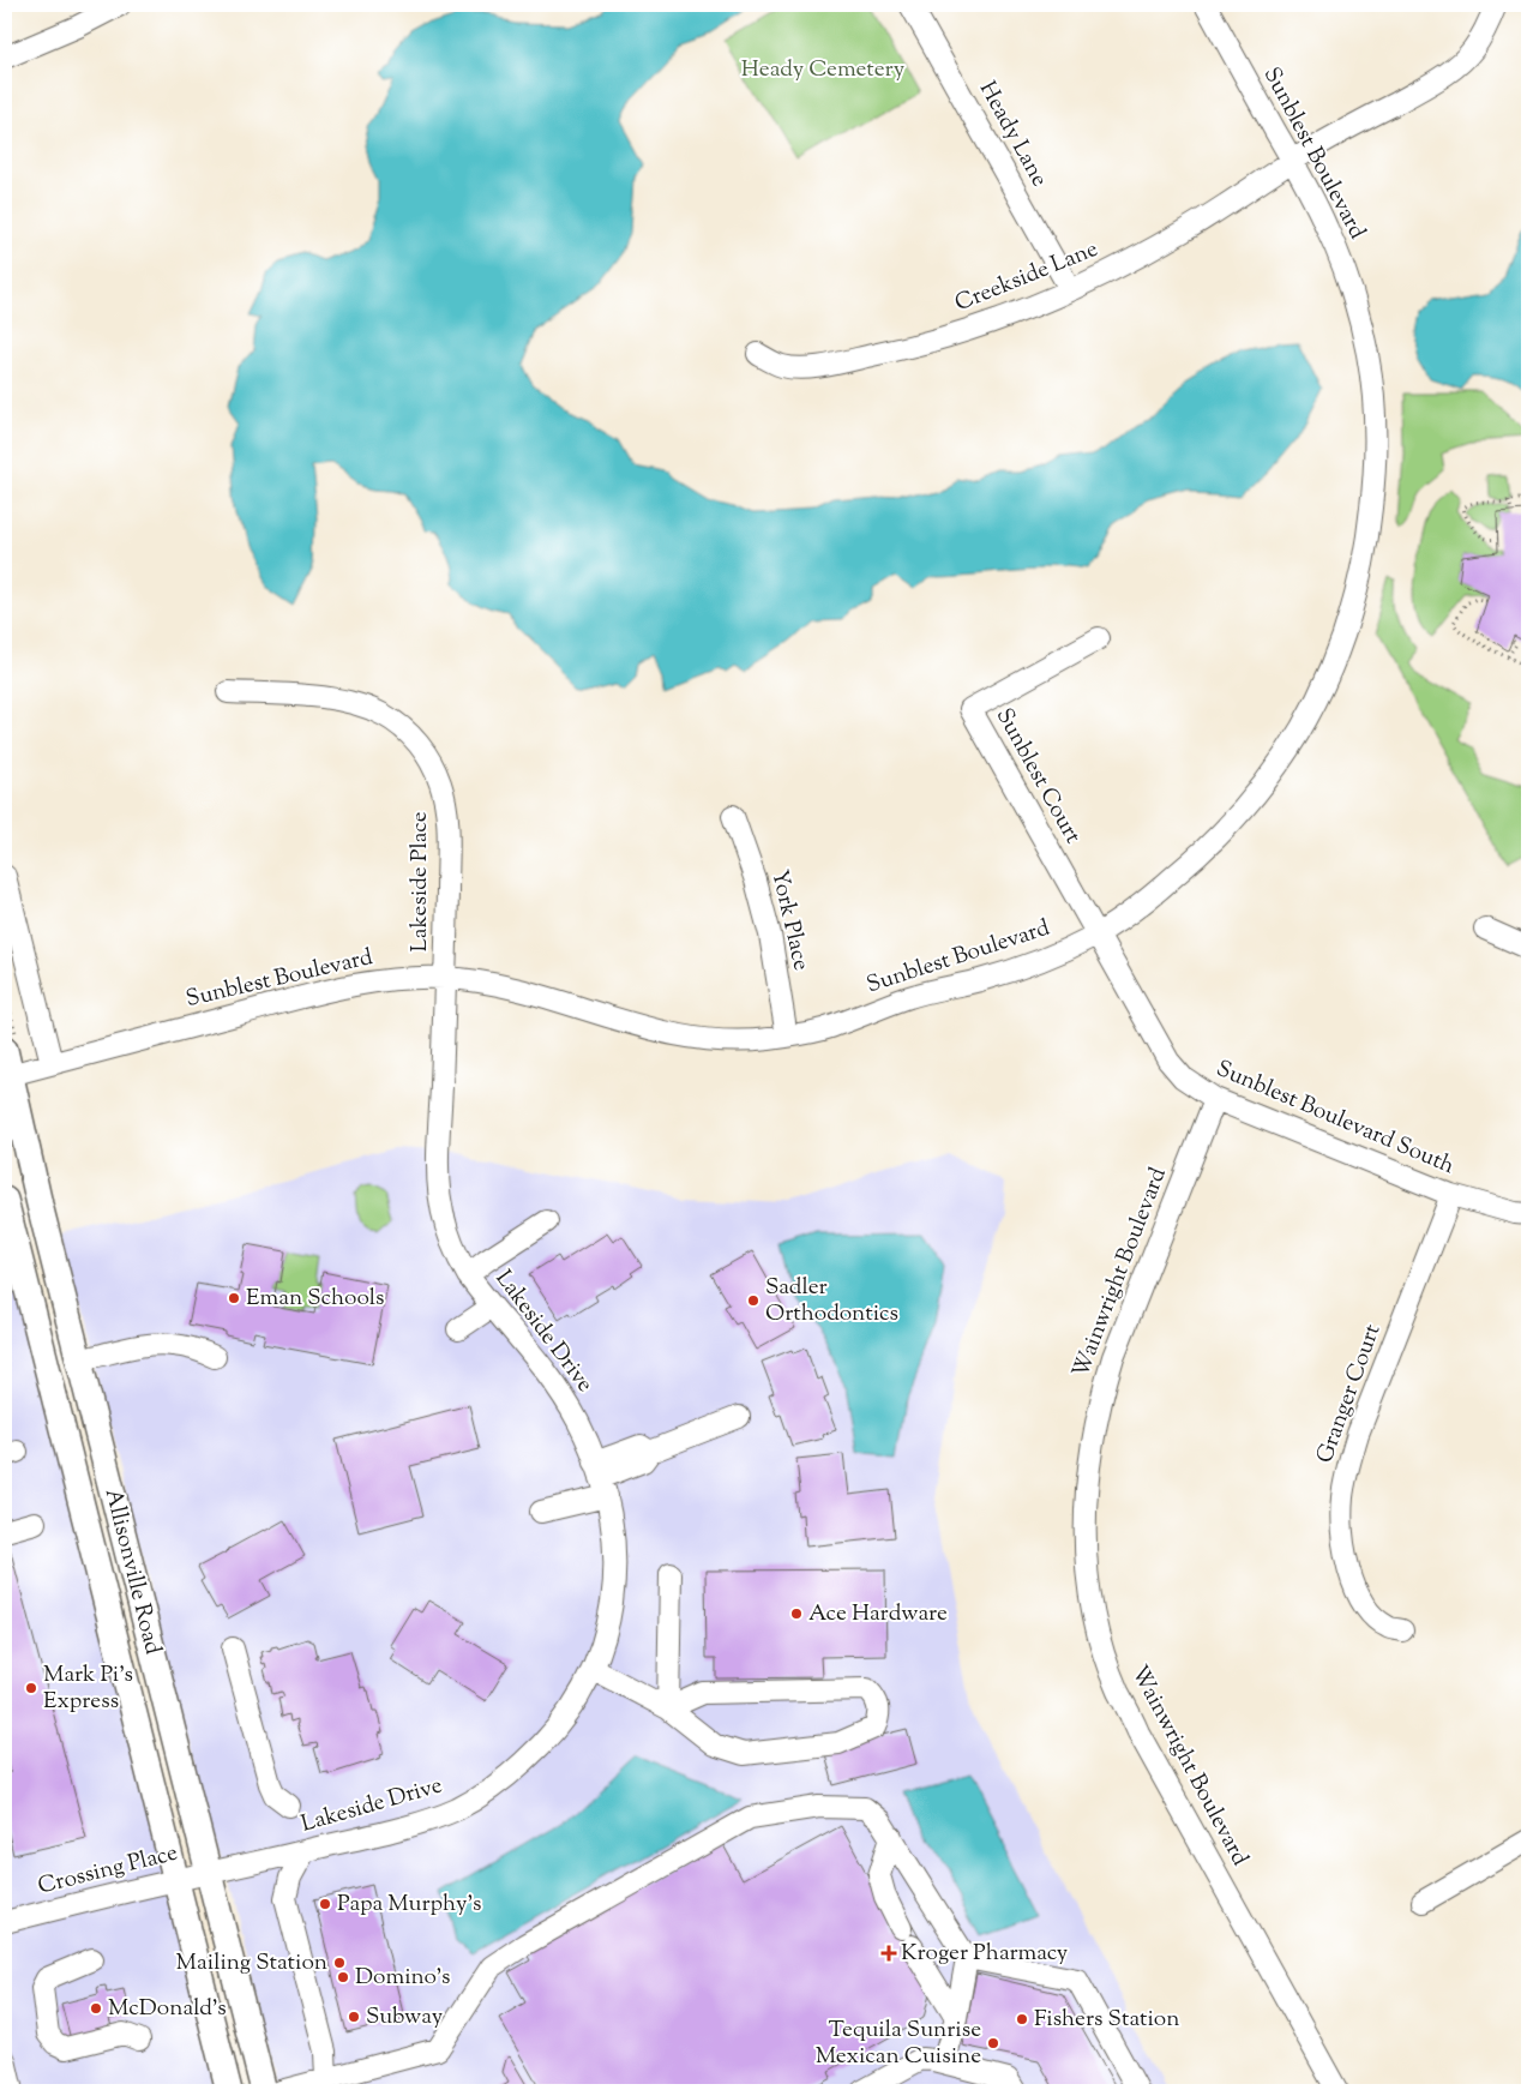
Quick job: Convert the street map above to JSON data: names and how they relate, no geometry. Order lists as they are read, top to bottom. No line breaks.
{"streets":{"main road":["Allisonville Road"],"street":["Heady Lane","Sunblest Boulevard","Creekside Lane","Sunblest Court","Lakeside Place","York Place","Sunblest Boulevard South","Wainwright Boulevard","Lakeside Drive","Granger Court","Crossing Place"]},"crossings":[["Heady Lane","Creekside Lane"],["Sunblest Boulevard","Creekside Lane"],["Sunblest Boulevard","Sunblest Court"],["Sunblest Boulevard","Lakeside Place"],["Sunblest Boulevard","York Place"],["Sunblest Boulevard","Sunblest Boulevard South"],["Sunblest Boulevard","Lakeside Drive"],["Sunblest Boulevard","Allisonville Road"],["Sunblest Court","Sunblest Boulevard South"],["Lakeside Place","Lakeside Drive"],["Sunblest Boulevard South","Wainwright Boulevard"],["Sunblest Boulevard South","Granger Court"],["Lakeside Drive","Allisonville Road"],["Lakeside Drive","Crossing Place"],["Allisonville Road","Crossing Place"]],"parks":["Heady Cemetery"],"places":{"other":["Eman Schools","Sadler Orthodontics","Ace Hardware","Mark Pi's Express","Papa Murphy's","Mailing Station","Domino's","McDonald's","Subway","Fishers Station","Tequila Sunrise Mexican Cuisine"],"health":["Kroger Pharmacy"]}}
